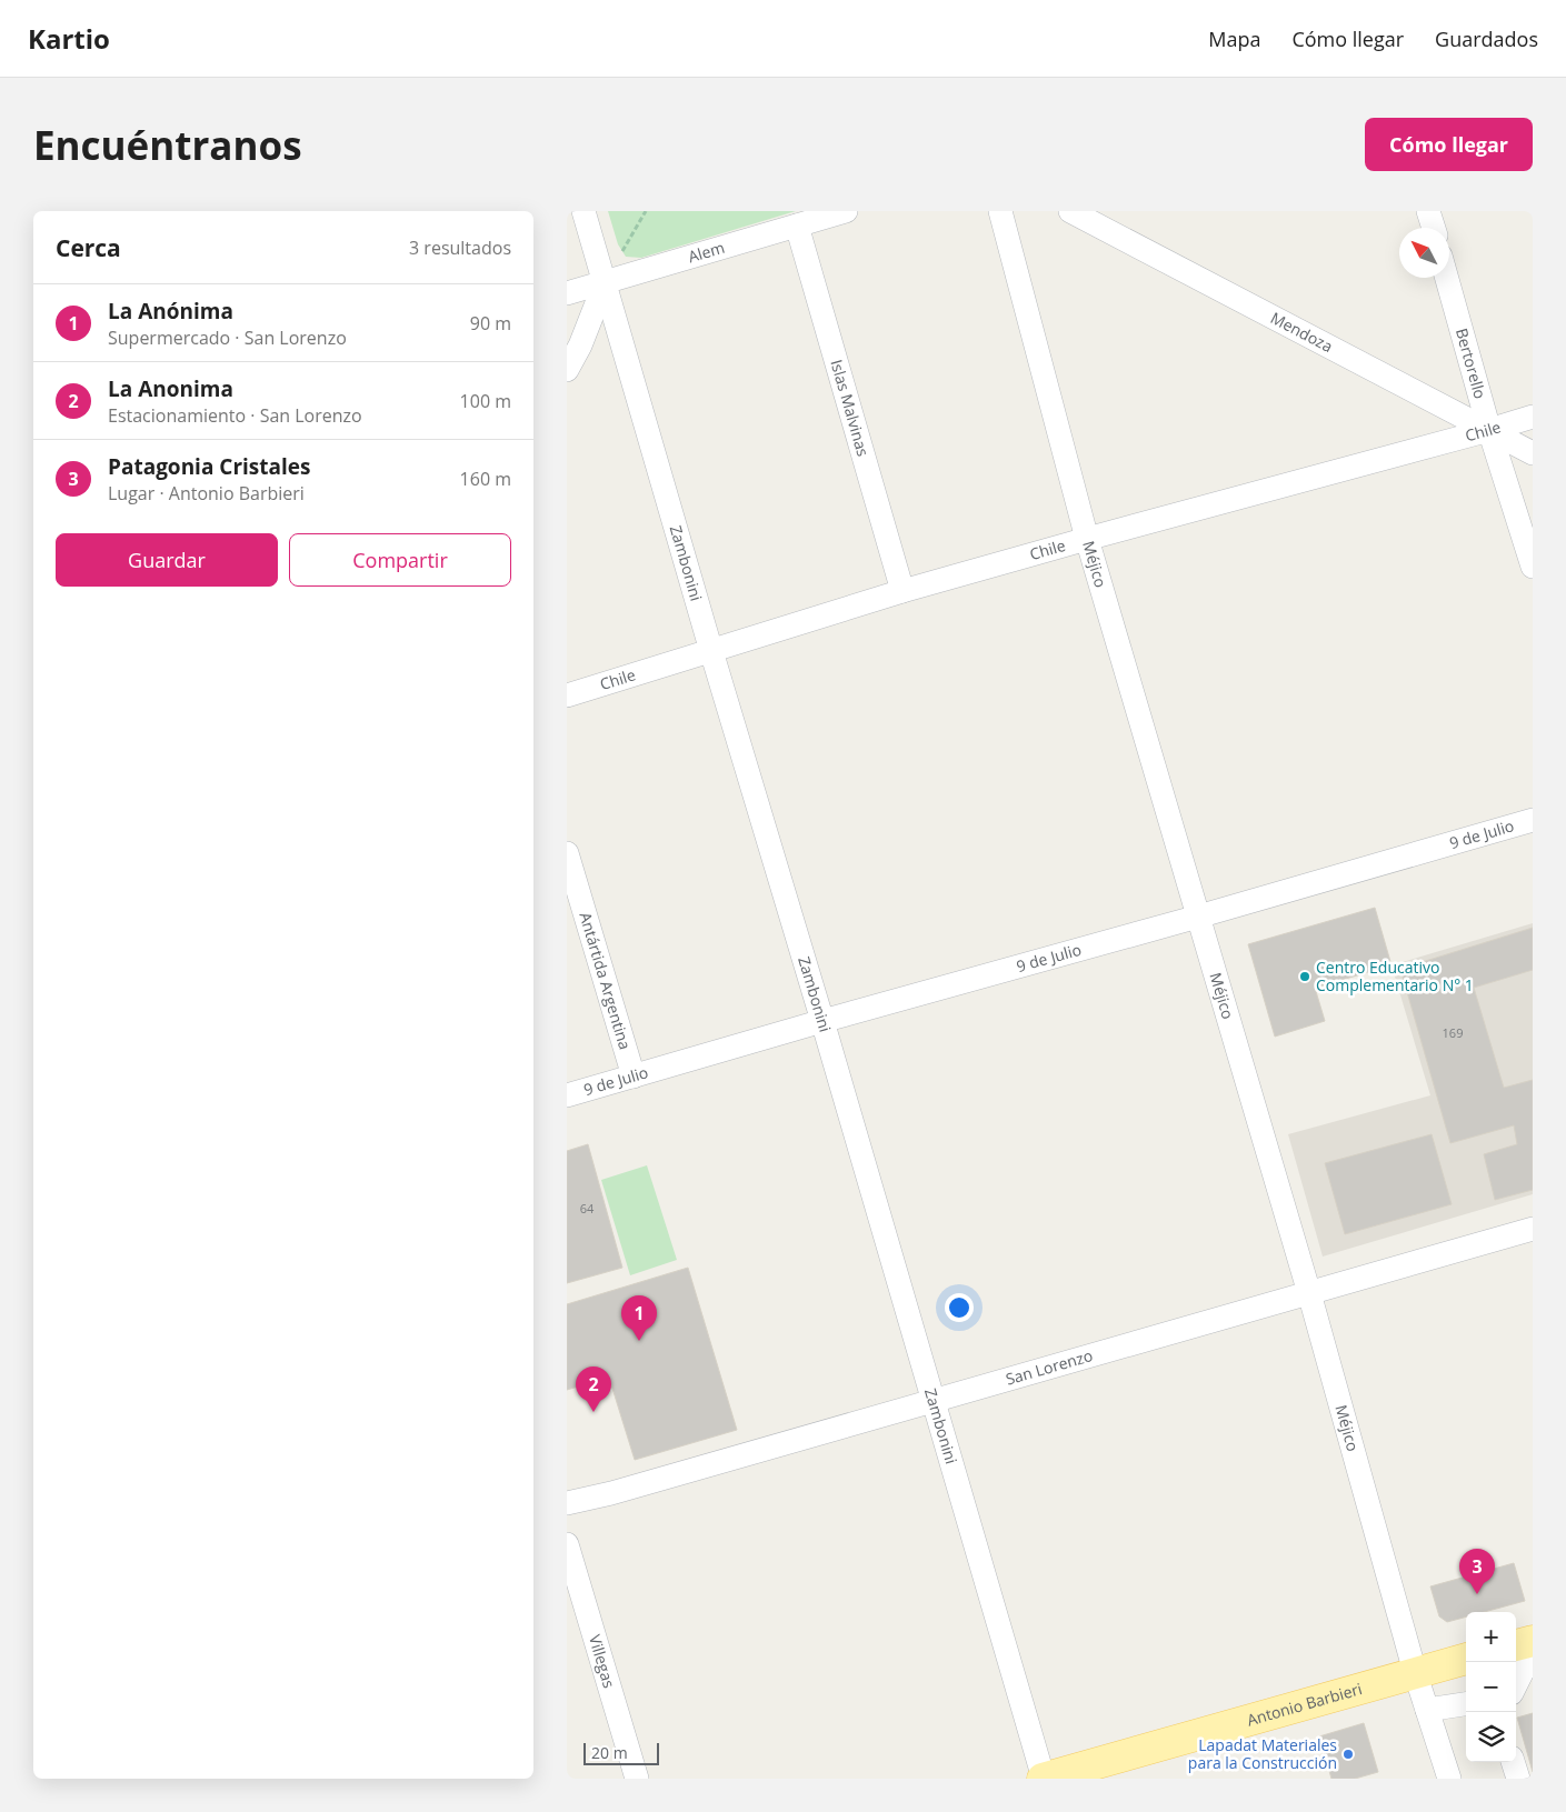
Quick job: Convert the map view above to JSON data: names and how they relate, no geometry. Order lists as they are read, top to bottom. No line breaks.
{"streets":{"main road":["Antonio Barbieri"],"street":["Alem","Mendoza","Bertorello","Islas Malvinas","Chile","Zambonini","Méjico","9 de Julio","Antártida Argentina","San Lorenzo","Villegas"]},"crossings":[["Alem","Islas Malvinas"],["Alem","Zambonini"],["Mendoza","Bertorello"],["Mendoza","Chile"],["Bertorello","Chile"],["Islas Malvinas","Chile"],["Chile","Zambonini"],["Chile","Méjico"],["Zambonini","9 de Julio"],["Zambonini","San Lorenzo"],["Zambonini","Antonio Barbieri"],["Méjico","9 de Julio"],["Méjico","San Lorenzo"],["Méjico","Antonio Barbieri"],["9 de Julio","Antártida Argentina"]],"places":["Centro Educativo Complementario N° 1","Lapadat Materiales para la Construcción"],"house_numbers":["169","64"],"scale_bar":"20 m","north":"top left","page":{"header":"Kartio","nav":["Mapa","Cómo llegar","Guardados"],"buttons":["Cómo llegar",["Guardar","Compartir"]],"title":"Encuéntranos","heading":["Cerca","3 resultados"],"list":[{"mark":"1","name":"La Anónima","note":"Supermercado · San Lorenzo","value":"90 m"},{"mark":"2","name":"La Anonima","note":"Estacionamiento · San Lorenzo","value":"100 m"},{"mark":"3","name":"Patagonia Cristales","note":"Lugar · Antonio Barbieri","value":"160 m"}],"pins":["1","2","3"],"map_buttons":["+","−"],"scale":"20 m"}}
